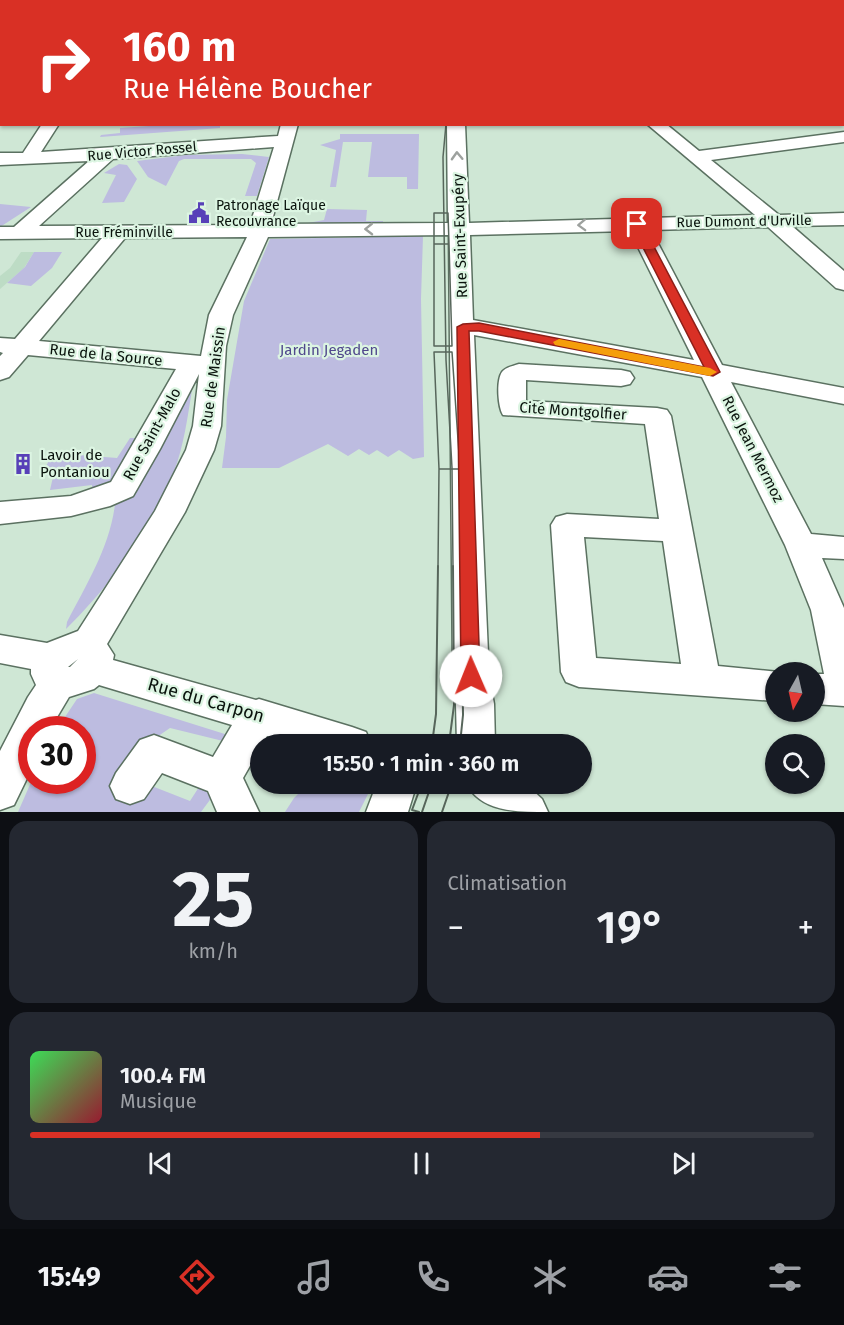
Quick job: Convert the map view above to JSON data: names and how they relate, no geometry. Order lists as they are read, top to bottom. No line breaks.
{"streets":{"street":["Rue Victor Rossel","Rue Dumont d'Urville","Rue Fréminville","Rue Saint-Exupéry","Rue de la Source","Rue de Maissin","Cité Montgolfier","Rue Saint-Malo","Rue Jean Mermoz","Rue du Carpon"]},"crossings":[["Rue Victor Rossel","Rue de Maissin"],["Rue Dumont d'Urville","Rue Fréminville"],["Rue Dumont d'Urville","Rue Saint-Exupéry"],["Rue Dumont d'Urville","Rue Jean Mermoz"],["Rue Fréminville","Rue de Maissin"],["Rue de la Source","Rue de Maissin"],["Rue de la Source","Rue Saint-Malo"],["Rue de Maissin","Rue Saint-Malo"],["Rue de Maissin","Rue du Carpon"]],"one_way":["Rue Fréminville"],"parks":["Jardin Jegaden"],"places":{"public building":["Patronage Laïque Recouvrance"],"building":["Lavoir de Pontaniou"]},"north":"bottom","page":{"turn":["160 m","Rue Hélène Boucher"],"limit":"30","trip":"15:50 · 1 min · 360 m","tile":[["25","km/h"],"Climatisation"],"heat":["−","19°","+"],"song":["100.4 FM","Musique"],"tabs":"15:49"}}
